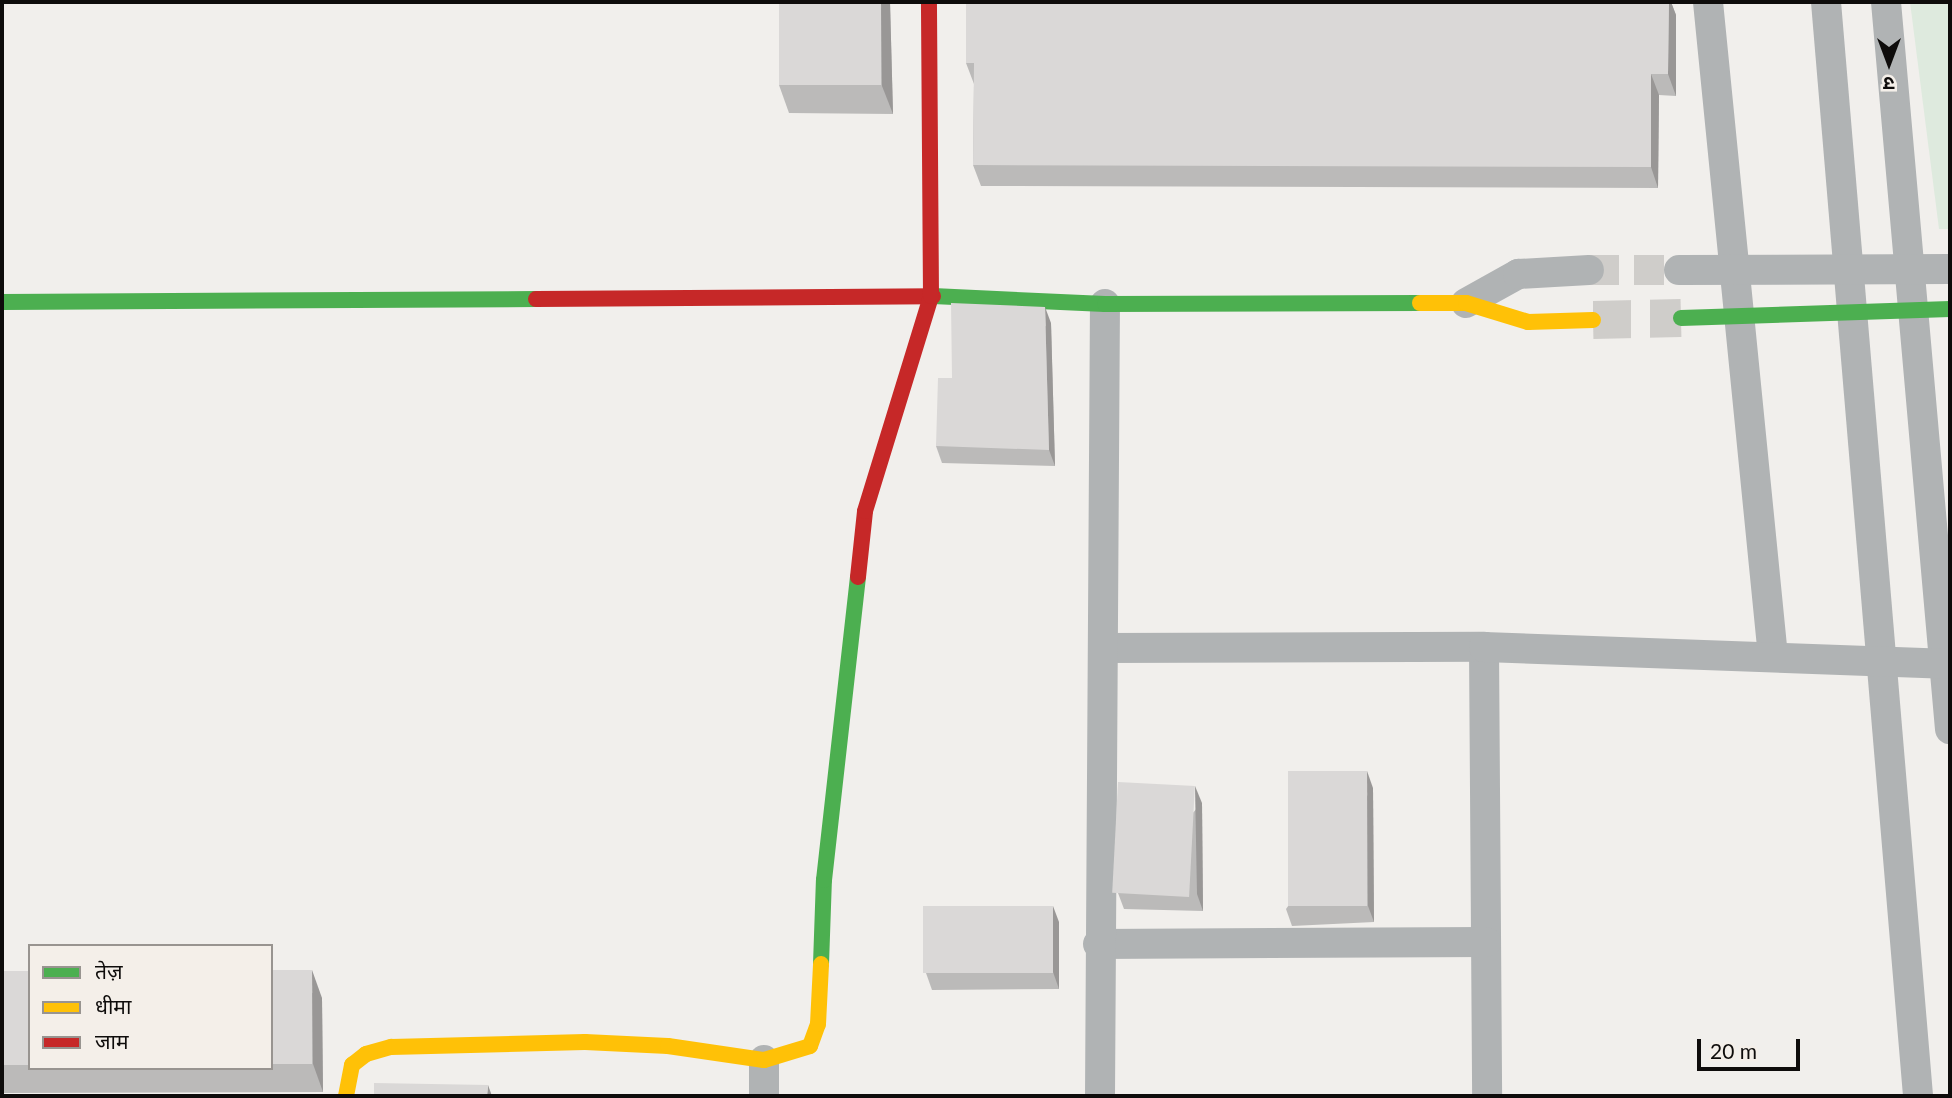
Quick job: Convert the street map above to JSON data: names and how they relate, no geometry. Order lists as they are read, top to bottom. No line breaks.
{"legend":["तेज़","धीमा","जाम"],"scale_bar":"20 m","north":"bottom"}
